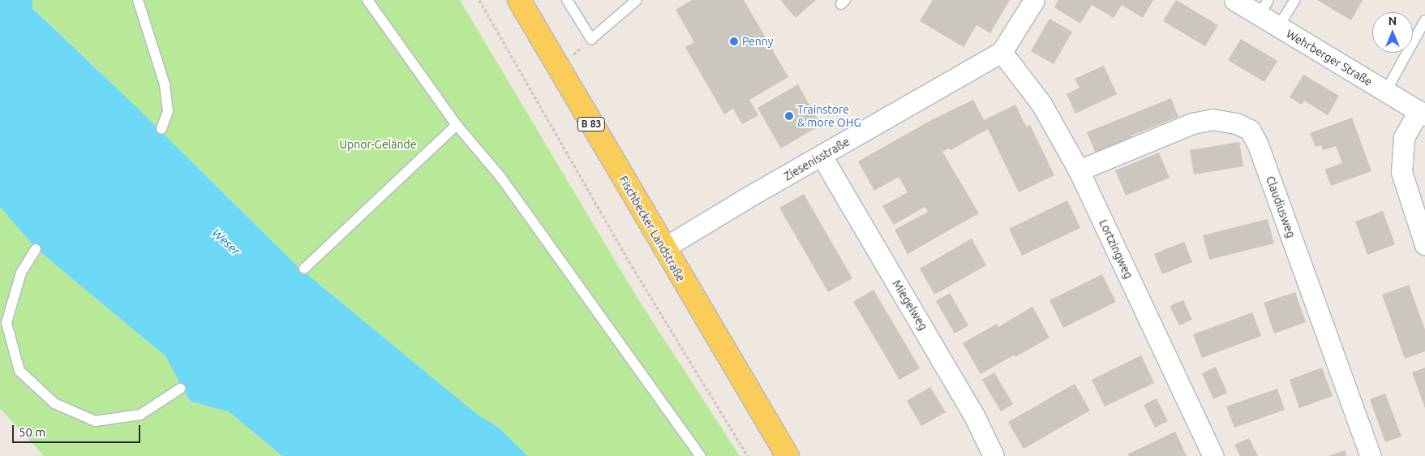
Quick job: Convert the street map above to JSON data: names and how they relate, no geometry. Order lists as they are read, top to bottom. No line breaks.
{"streets":{"main road":["B 83","Fischbecker Landstraße"],"street":["Wehrberger Straße","Ziesenisstraße","Claudiusweg","Lortzingweg","Miegelweg"]},"crossings":[["Ziesenisstraße","Fischbecker Landstraße"],["Ziesenisstraße","Lortzingweg"],["Ziesenisstraße","Miegelweg"],["Claudiusweg","Lortzingweg"]],"water":["Weser"],"parks":["Upnor-Gelände"],"places":["Penny","Trainstore & more OHG"],"scale_bar":"50 m","north":"top"}
